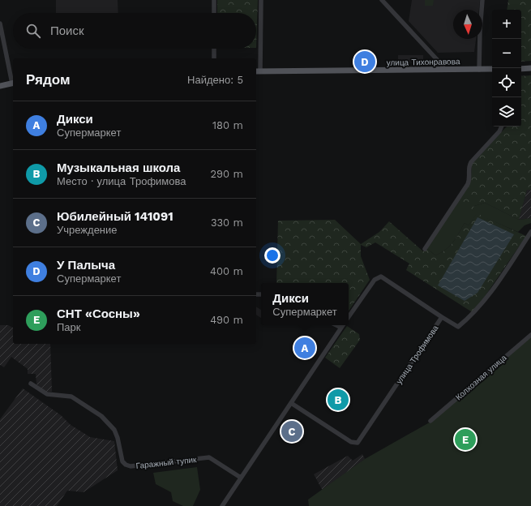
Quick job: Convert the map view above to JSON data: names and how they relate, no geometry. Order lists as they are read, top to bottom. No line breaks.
{"streets":{"main road":["улица Тихонравова"],"street":["улица Трофимова","Колхозная улица","Гаражный тупик"]},"north":"bottom","page":{"map_buttons":["+","−"],"search":"Поиск","pins":["D","A","B","C","E"],"heading":["Рядом","Найдено: 5"],"list":[{"mark":"A","name":"Дикси","note":"Супермаркет","value":"180 m"},{"mark":"B","name":"Музыкальная школа","note":"Место · улица Трофимова","value":"290 m"},{"mark":"C","name":"Юбилейный 141091","note":"Учреждение","value":"330 m"},{"mark":"D","name":"У Палыча","note":"Супермаркет","value":"400 m"},{"mark":"E","name":"СНТ «Сосны»","note":"Парк","value":"490 m"}],"popup":["Дикси","Супермаркет"]}}
